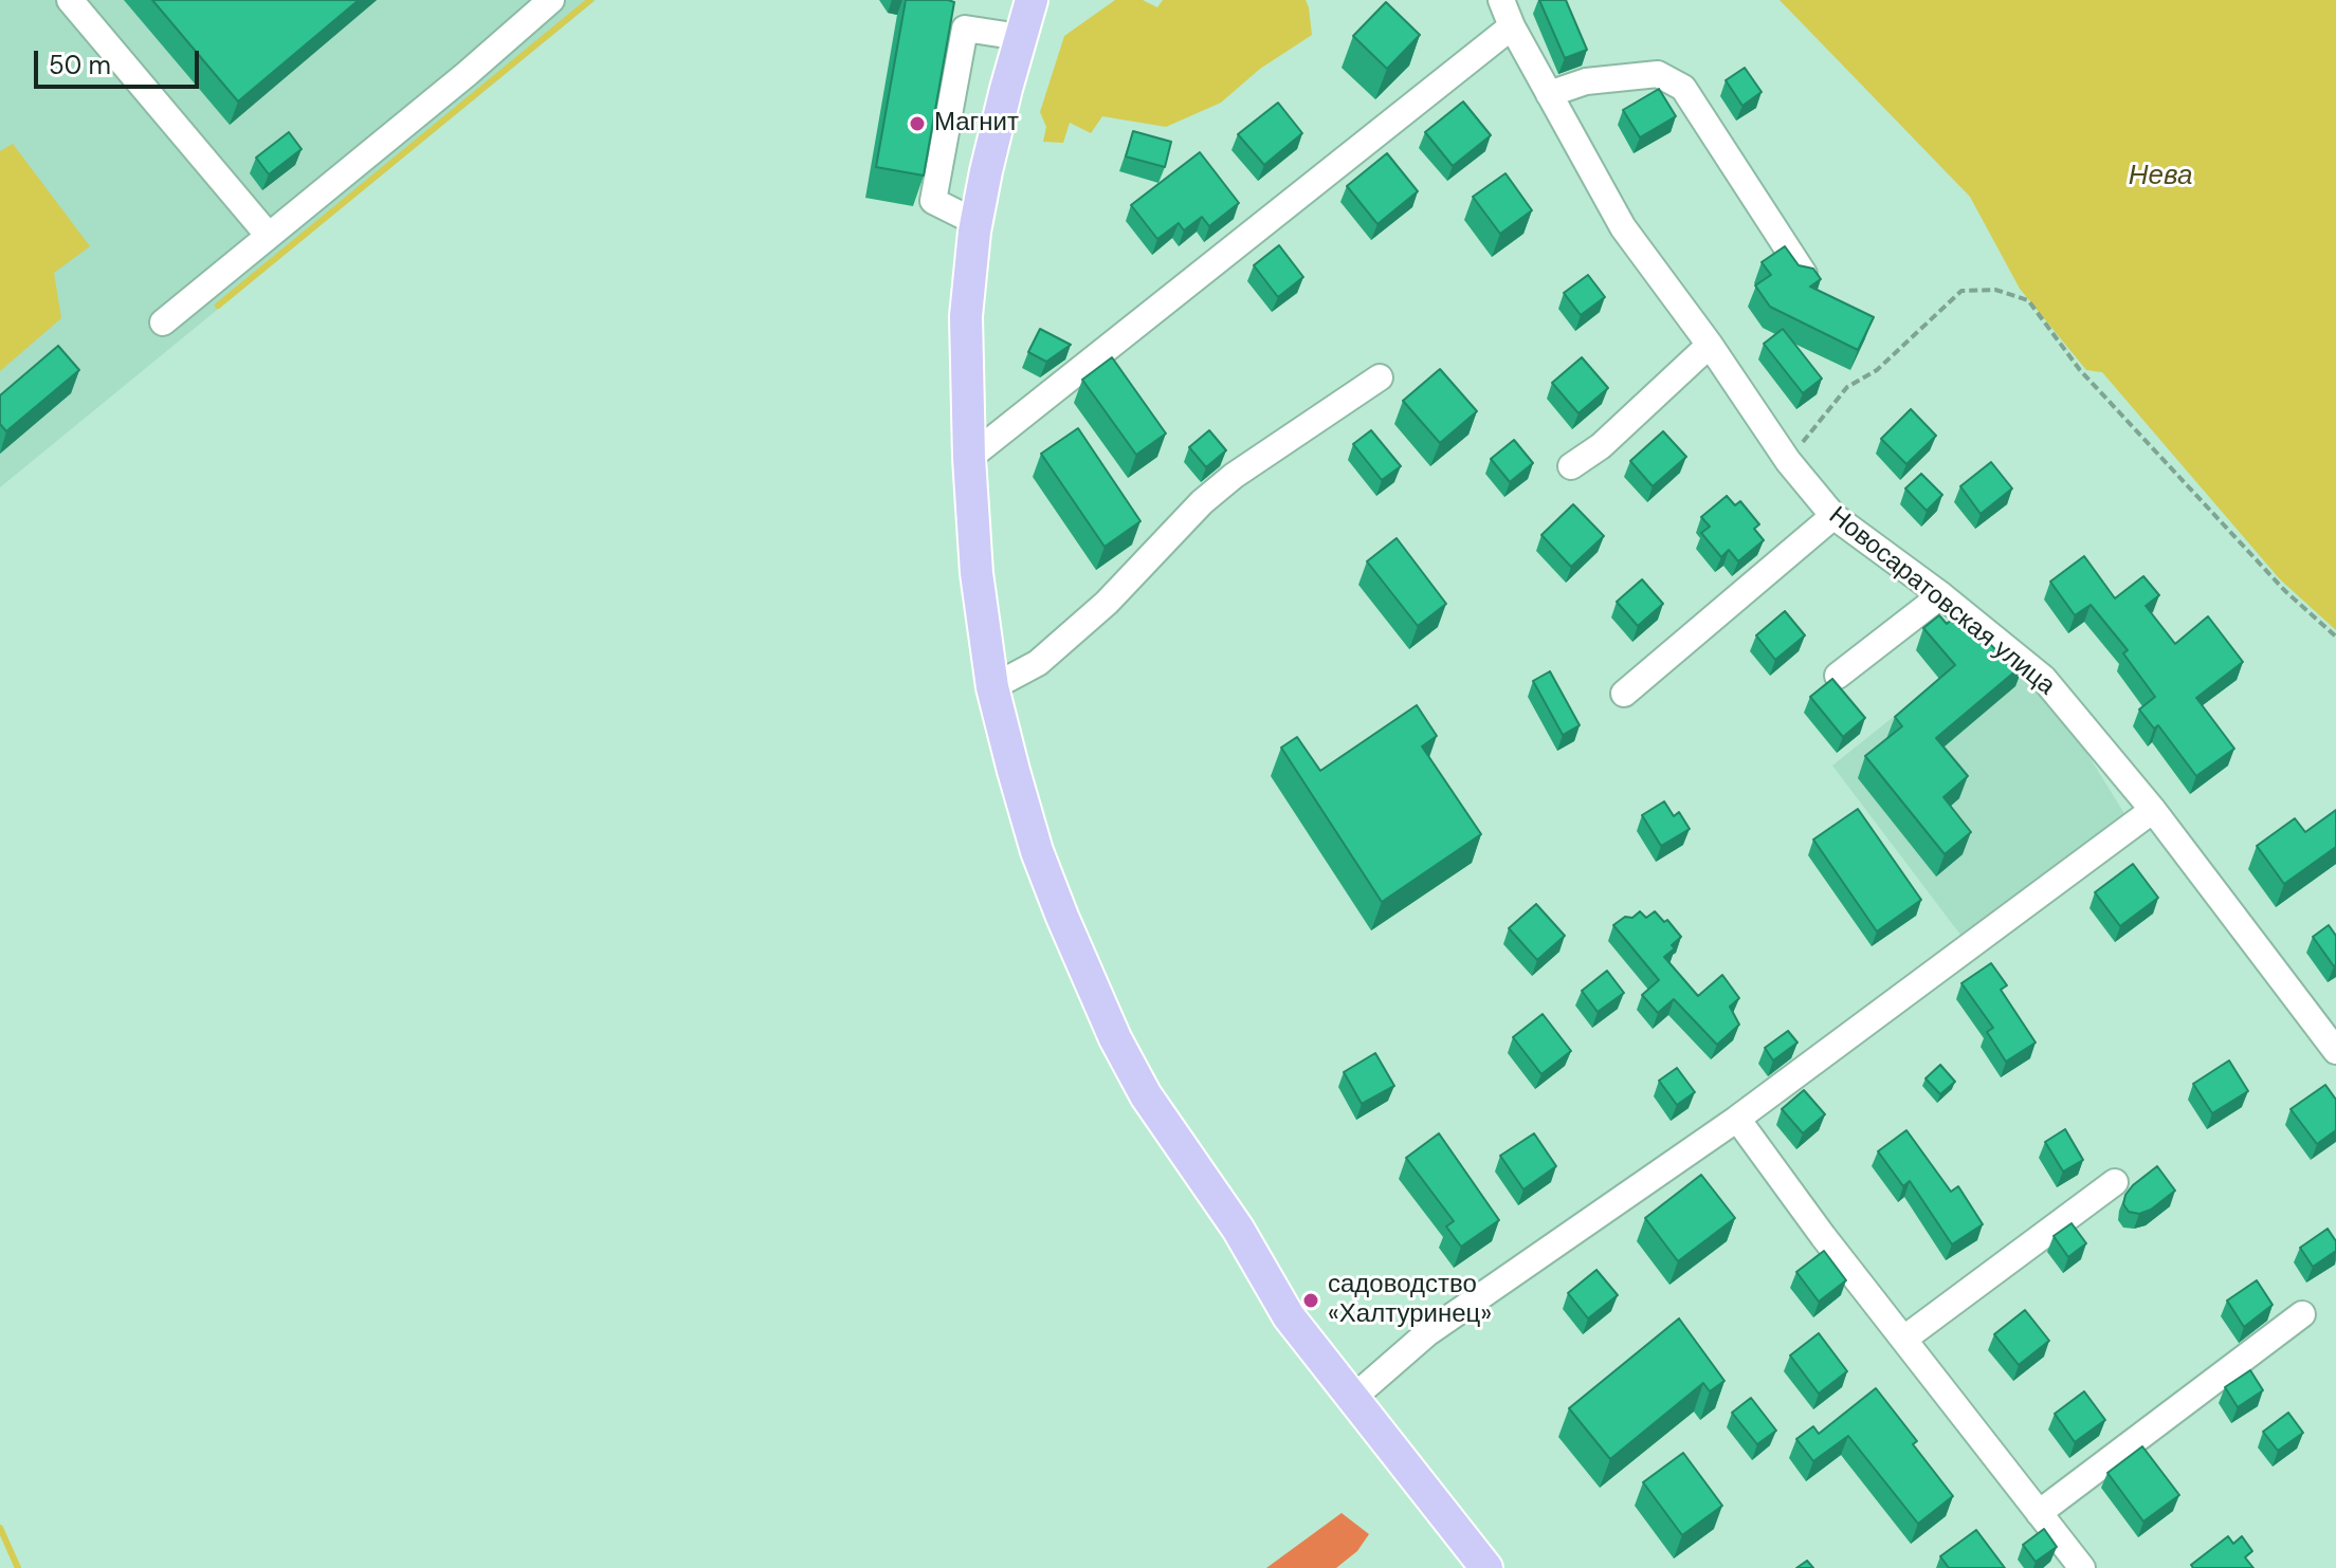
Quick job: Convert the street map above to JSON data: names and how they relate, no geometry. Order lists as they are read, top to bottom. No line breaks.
{"streets":{"street":["Новосаратовская улица"]},"water":["Нева"],"places":["Магнит","садоводство «Халтуринец»"],"scale_bar":"50 m"}
